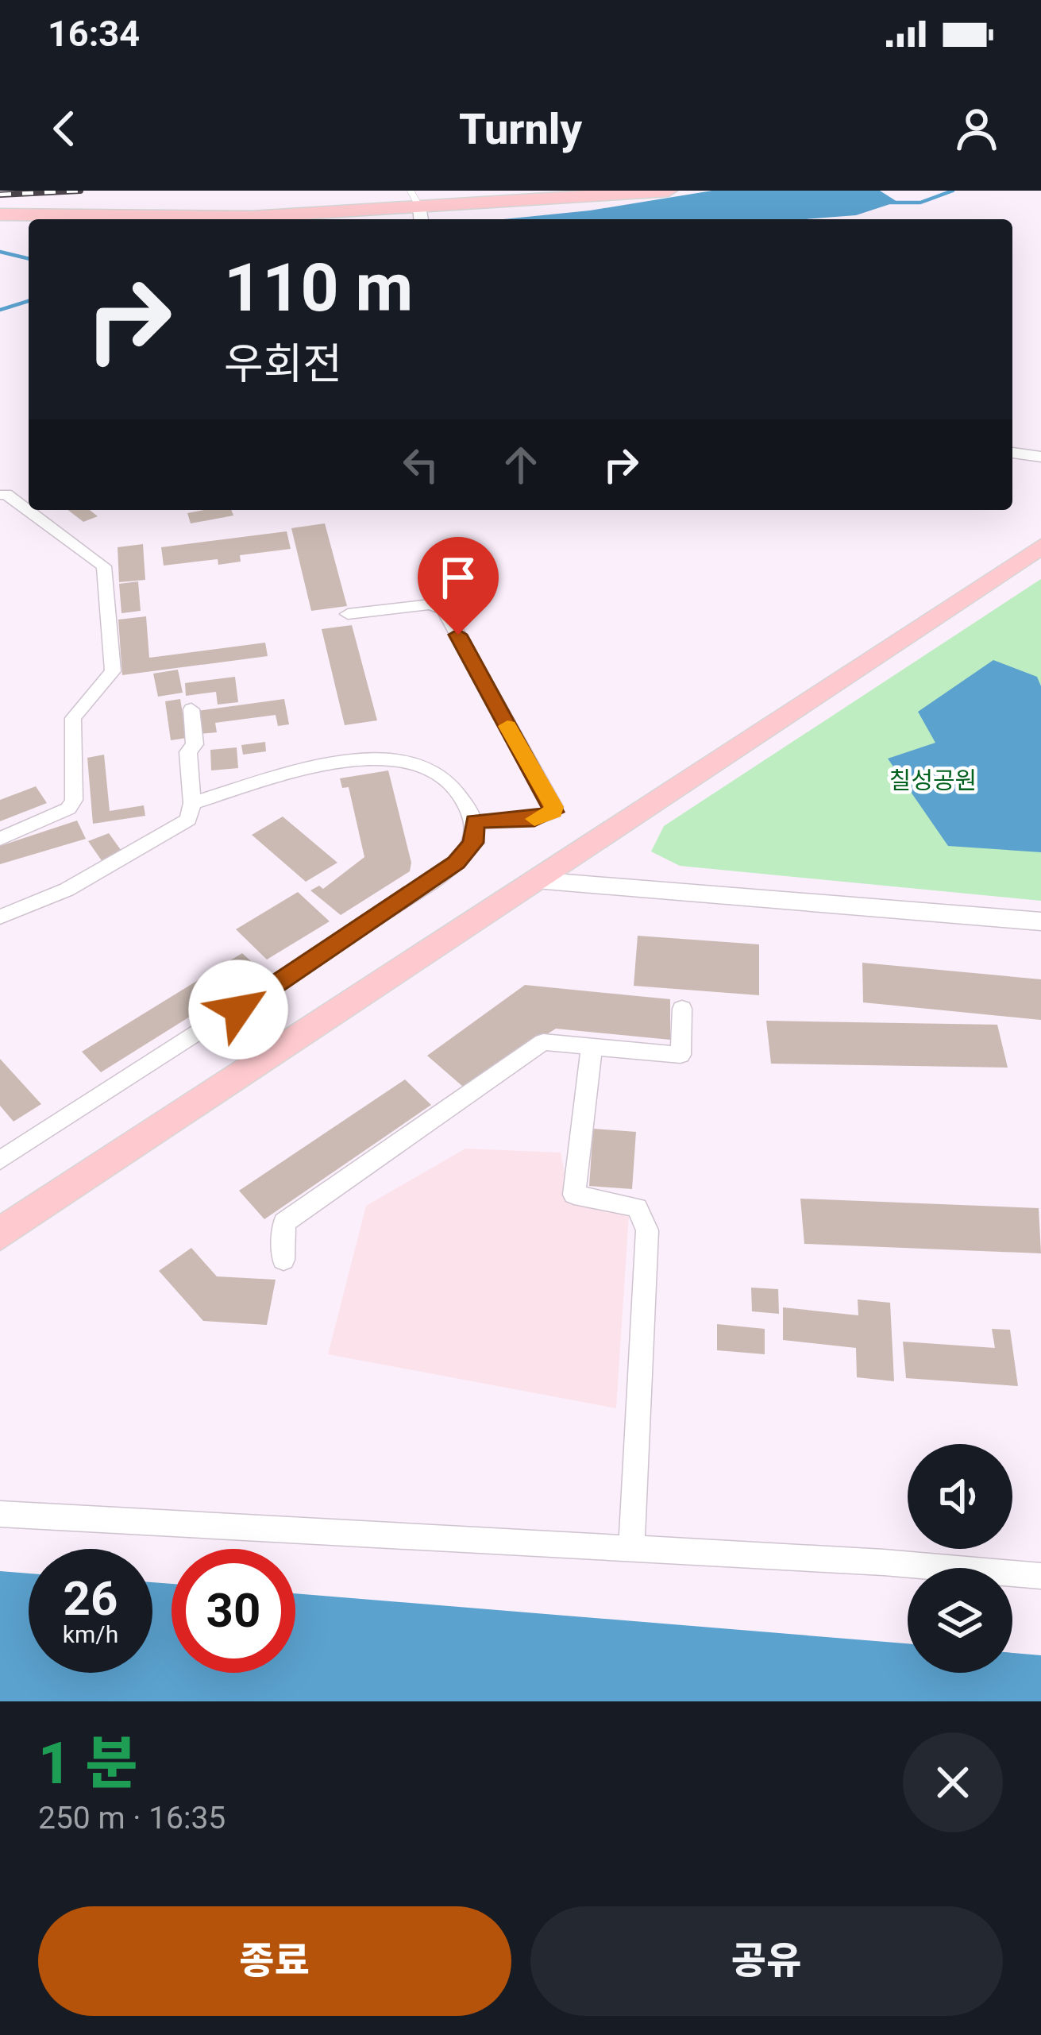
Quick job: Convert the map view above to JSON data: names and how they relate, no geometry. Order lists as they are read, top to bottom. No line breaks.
{"parks":["칠성공원"],"page":{"status":"16:34","header":"Turnly","turn":["110 m","우회전"],"speed":"26 km/h","limit":"30","heading":["1 분","250 m · 16:35"],"buttons":["종료","공유"]}}
